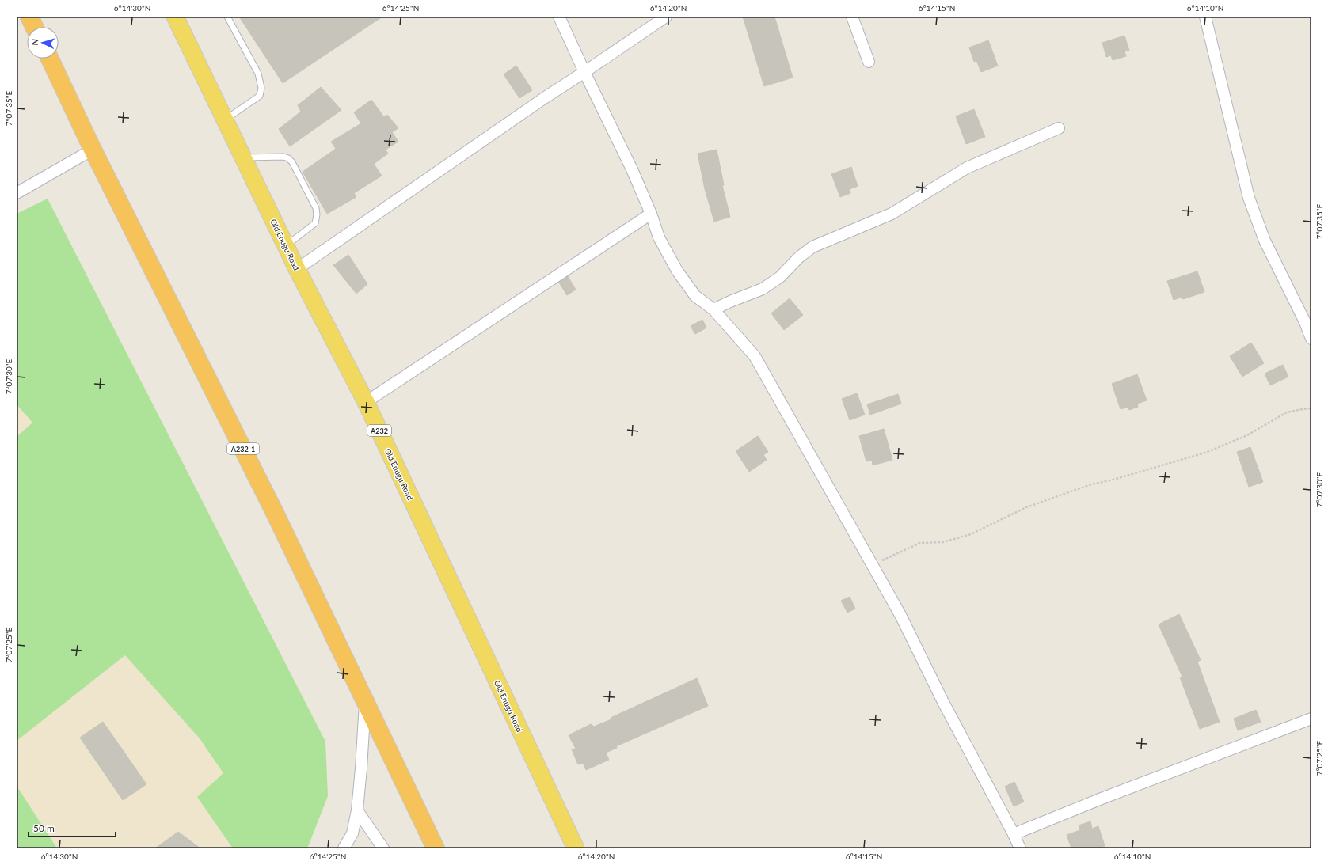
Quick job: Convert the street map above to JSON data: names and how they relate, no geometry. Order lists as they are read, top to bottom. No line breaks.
{"streets":{"highway":["A232-1"],"main road":["Old Enugu Road","A232"]},"scale_bar":"50 m","north":"left","coordinates":["6°14'30\"N","6°14'25\"N","6°14'20\"N","6°14'15\"N","6°14'10\"N","7°07'35\"E","7°07'30\"E","7°07'25\"E"]}
